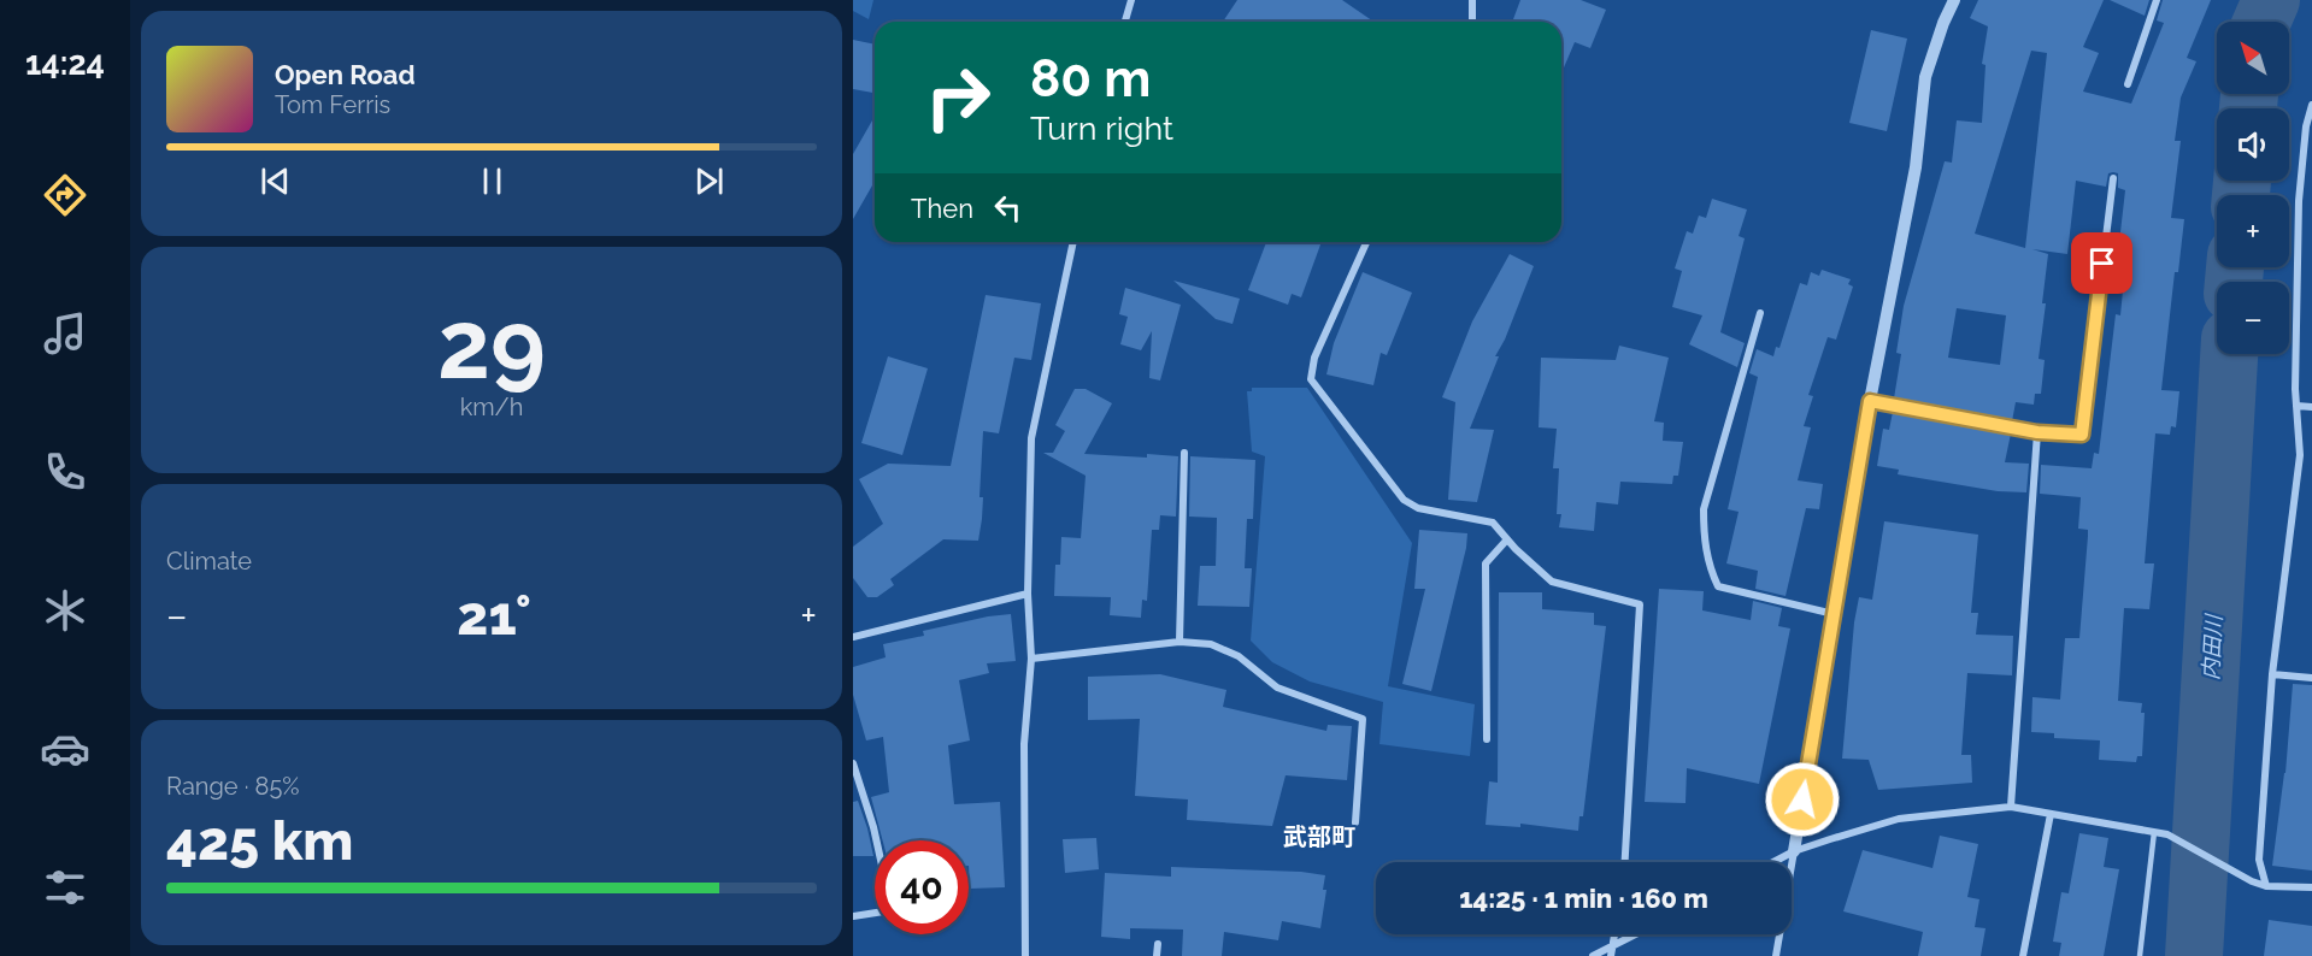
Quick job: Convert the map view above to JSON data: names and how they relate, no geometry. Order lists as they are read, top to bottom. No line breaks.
{"districts":["武部町"],"water":["内田川"],"north":"top left","page":{"tabs":"14:24","map_buttons":["+","−"],"turn":["80 m","Turn right"],"song":["Open Road","Tom Ferris"],"then":"Then","tile":[["29","km/h"],"Climate",["Range · 85%","425 km"]],"heat":["−","21°","+"],"limit":"40","trip":"14:25 · 1 min · 160 m"}}
